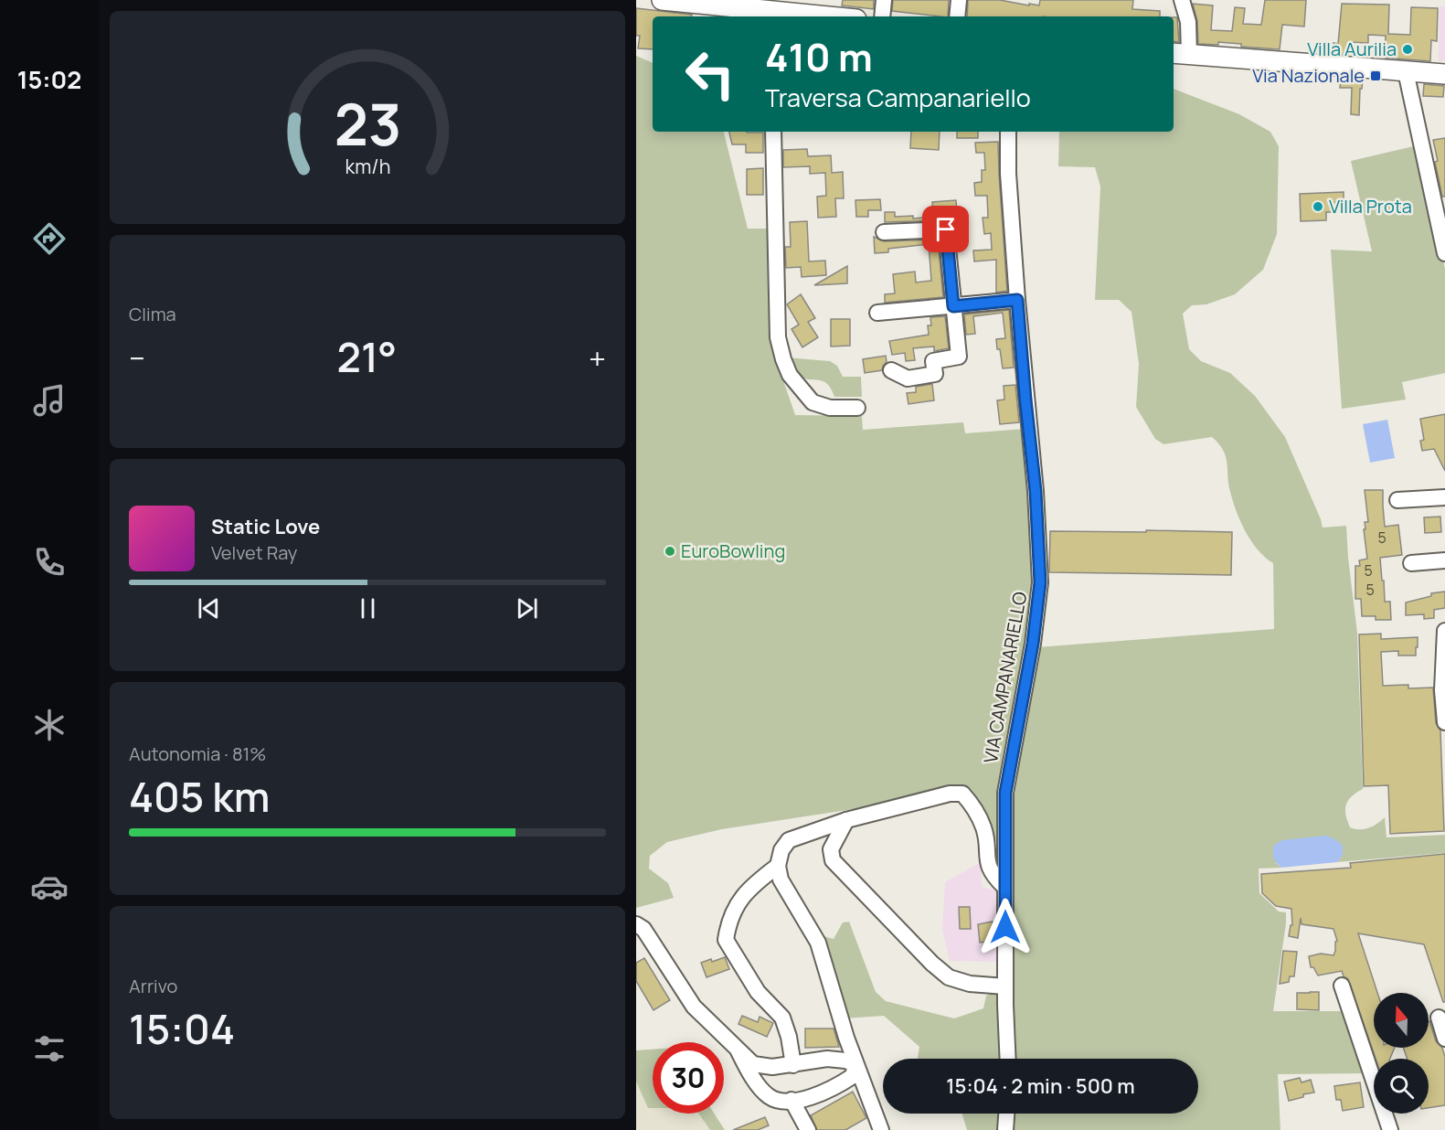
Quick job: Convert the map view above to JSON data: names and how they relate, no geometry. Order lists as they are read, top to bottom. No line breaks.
{"streets":{"street":["VIA CAMPANARIELLO"]},"places":{"other":["Villa Aurilia","Villa Prota","EuroBowling"],"transit":["Via Nazionale"]},"house_numbers":["5","5","5"],"north":"top","page":{"tabs":"15:02","turn":["410 m","Traversa Campanariello"],"tile":["Clima",["Autonomia · 81%","405 km"],["Arrivo","15:04"]],"heat":["−","21°","+"],"song":["Static Love","Velvet Ray"],"limit":"30","trip":"15:04 · 2 min · 500 m","gauge":["23","km/h"]}}
